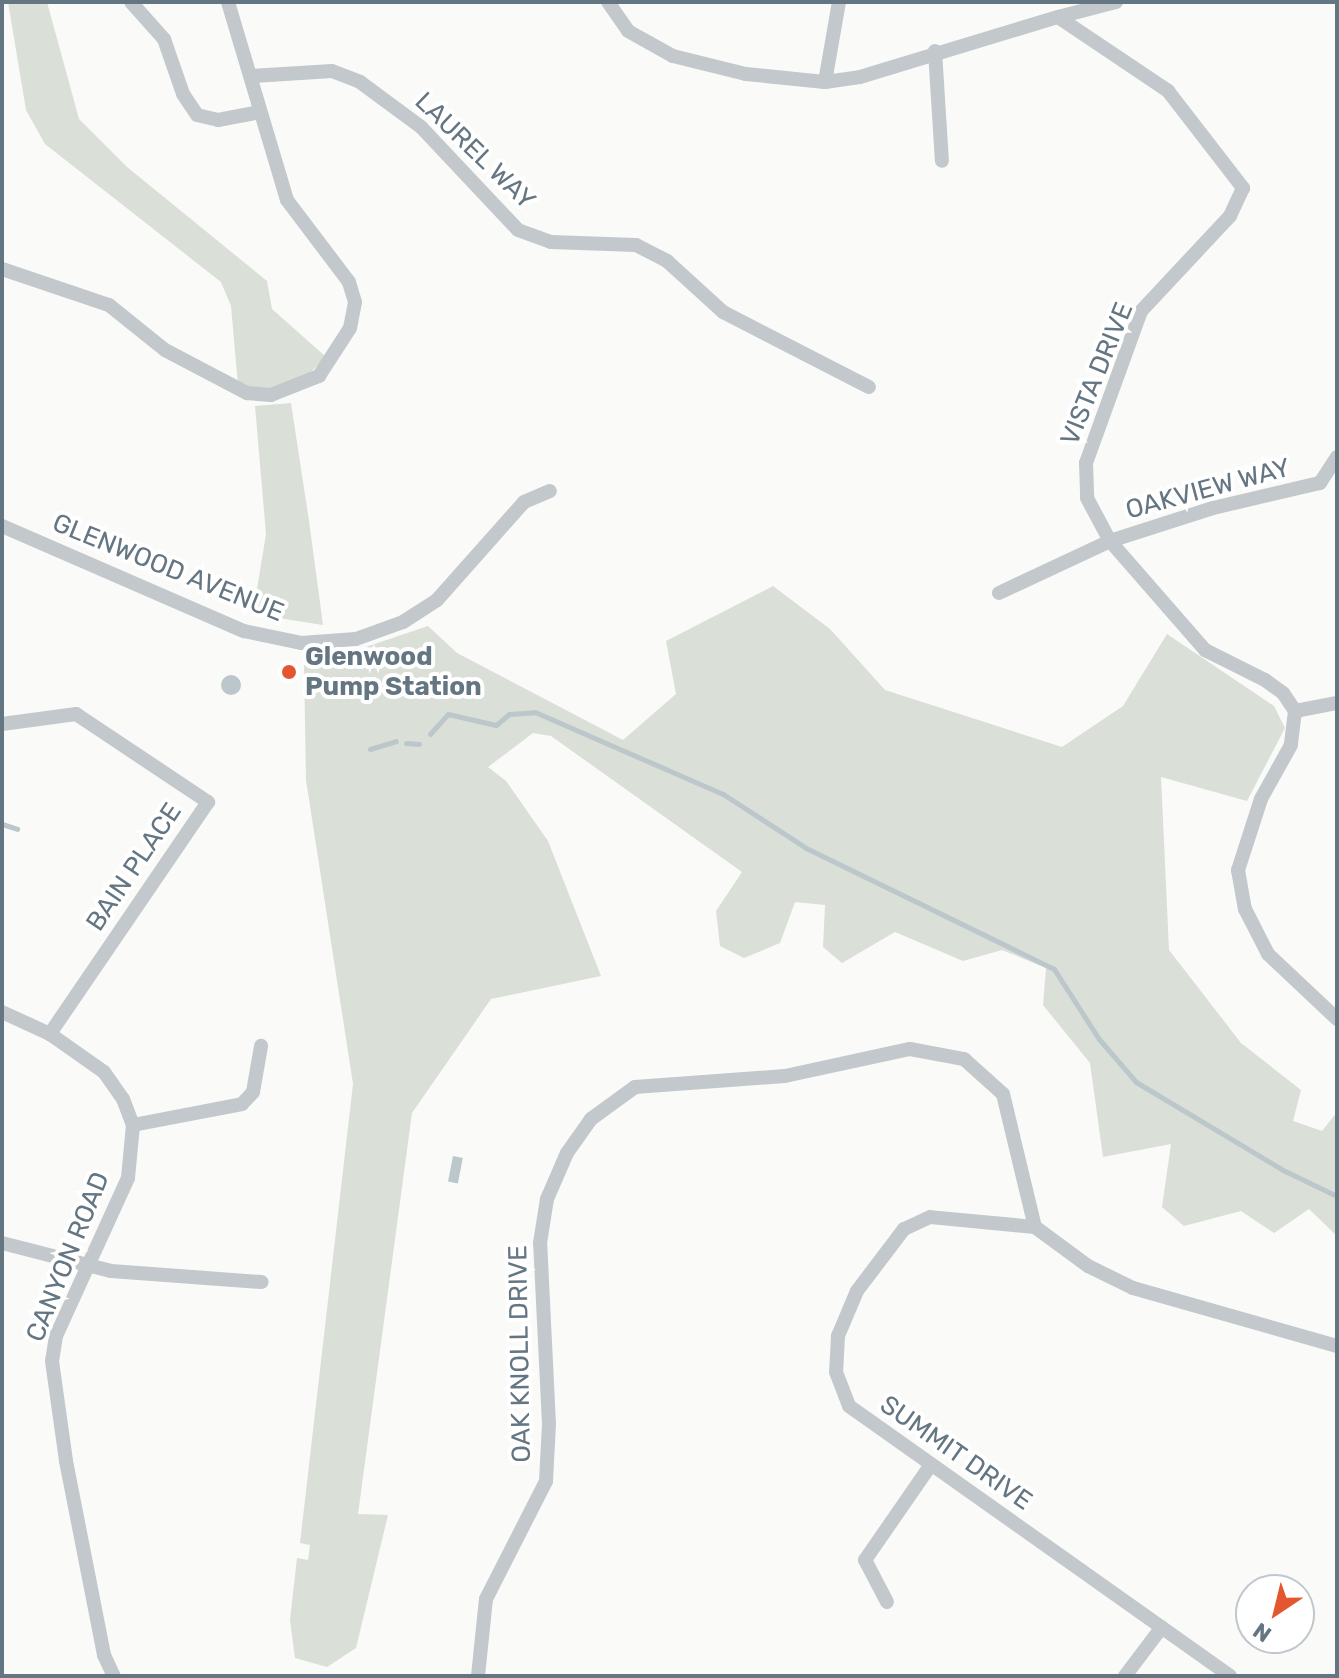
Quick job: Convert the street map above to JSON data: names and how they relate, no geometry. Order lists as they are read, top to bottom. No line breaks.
{"streets":{"street":["LAUREL WAY","VISTA DRIVE","OAKVIEW WAY","GLENWOOD AVENUE","BAIN PLACE","CANYON ROAD","OAK KNOLL DRIVE","SUMMIT DRIVE"]},"crossings":[["VISTA DRIVE","OAKVIEW WAY"],["OAK KNOLL DRIVE","SUMMIT DRIVE"]],"places":["Glenwood Pump Station"],"north":"bottom left"}
